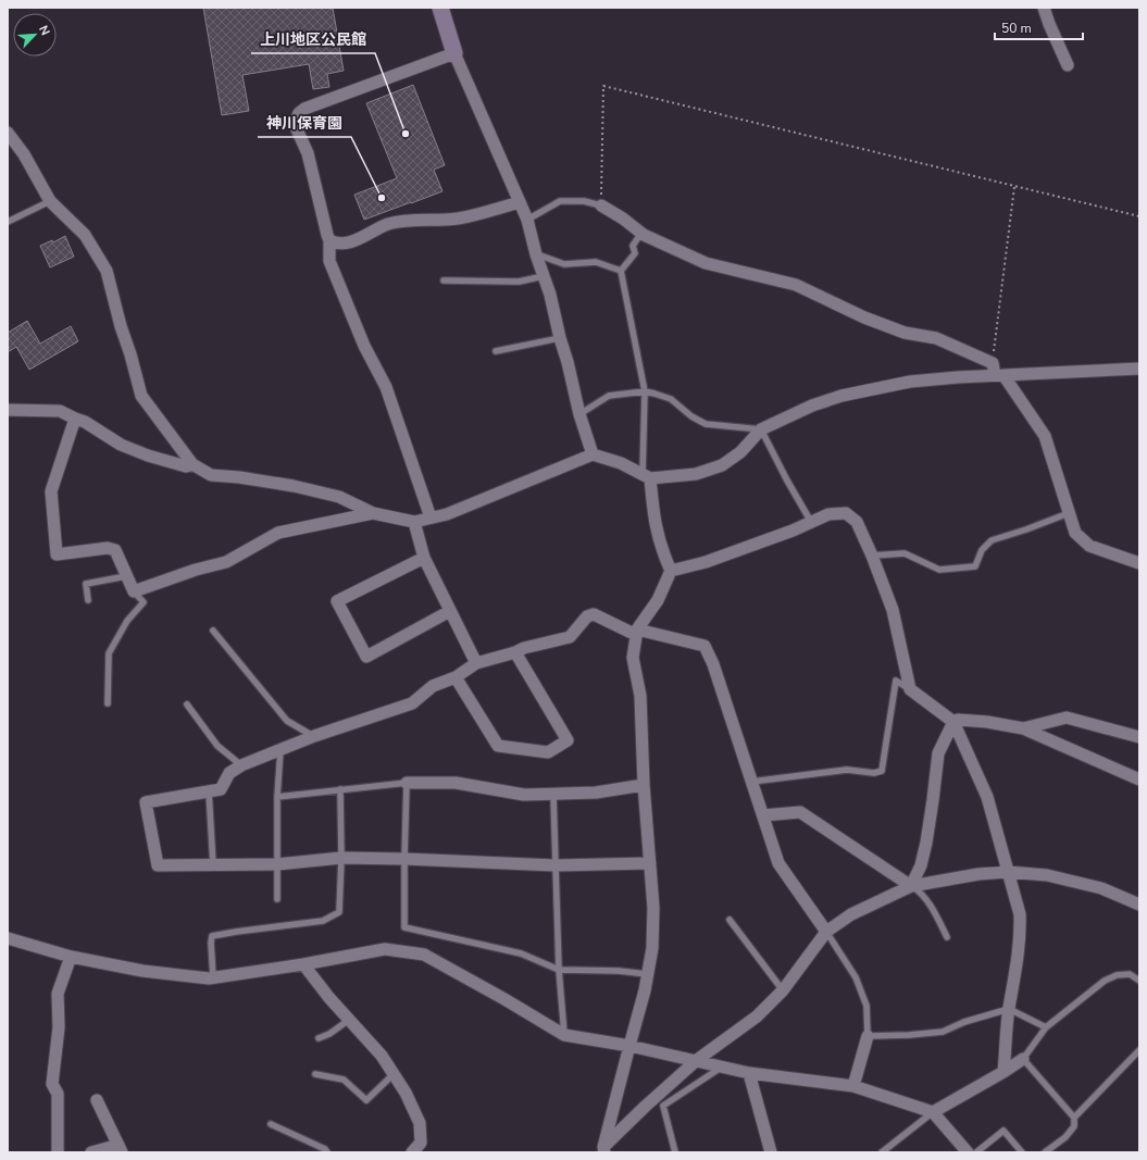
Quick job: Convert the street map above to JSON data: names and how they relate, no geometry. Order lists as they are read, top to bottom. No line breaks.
{"places":["上川地区公民館","神川保育園"],"scale_bar":"50 m","north":"top right"}
